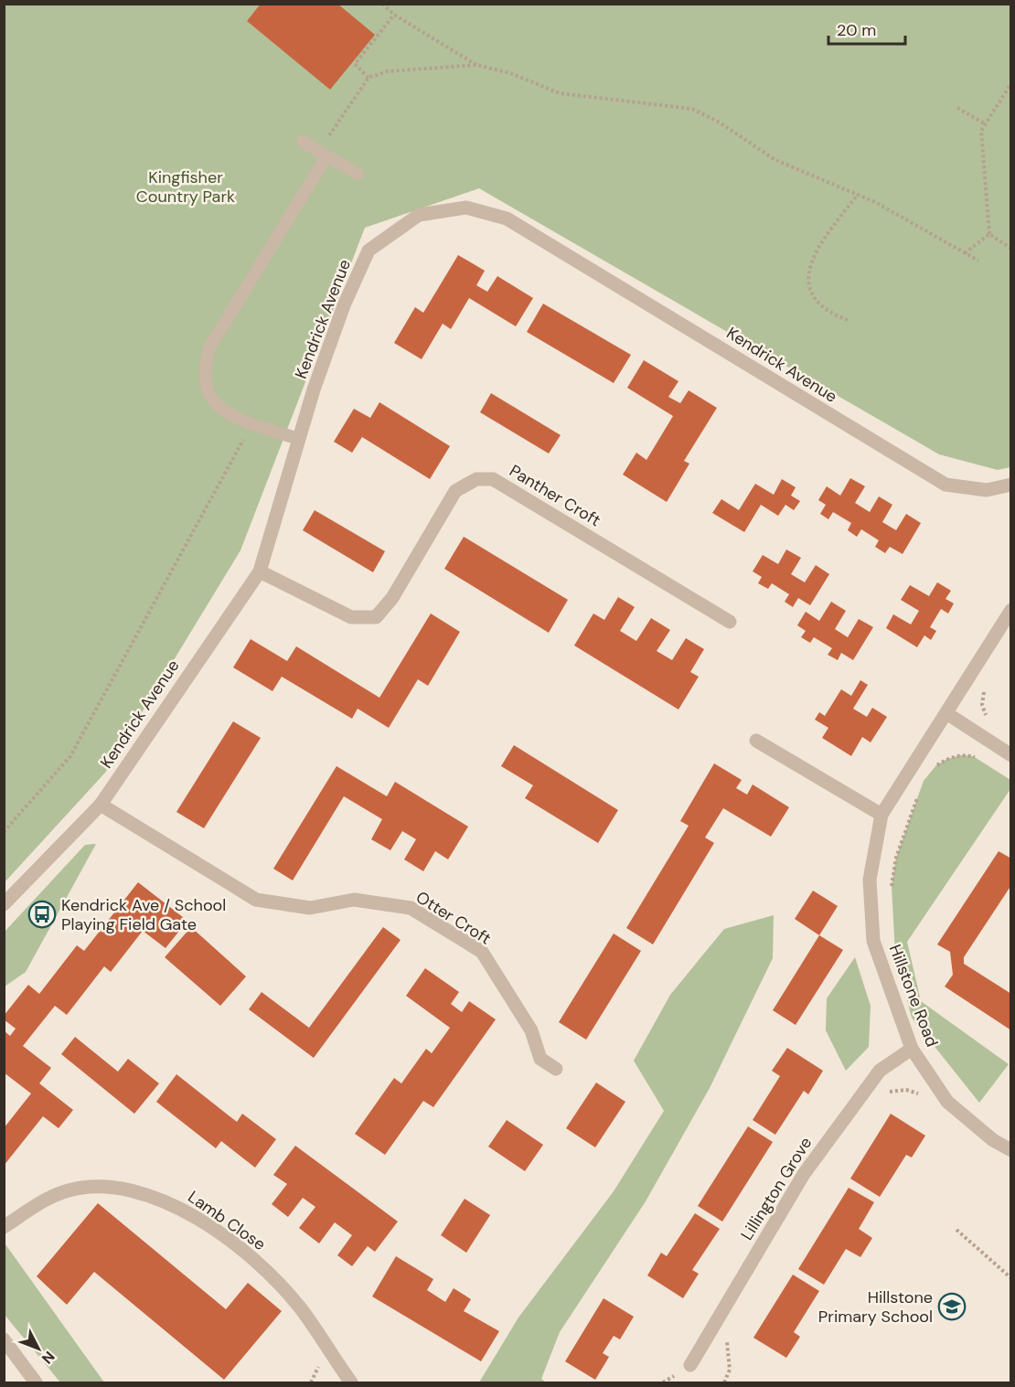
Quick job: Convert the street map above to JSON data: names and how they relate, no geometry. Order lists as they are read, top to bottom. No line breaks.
{"streets":{"street":["Kendrick Avenue","Panther Croft","Otter Croft","Hillstone Road","Lillington Grove","Lamb Close"]},"crossings":[["Kendrick Avenue","Panther Croft"],["Kendrick Avenue","Otter Croft"],["Hillstone Road","Lillington Grove"]],"parks":["Kingfisher Country Park"],"places":{"bus stop":["Kendrick Ave / School Playing Field Gate"],"school or university":["Hillstone Primary School"]},"scale_bar":"20 m","north":"bottom right"}
